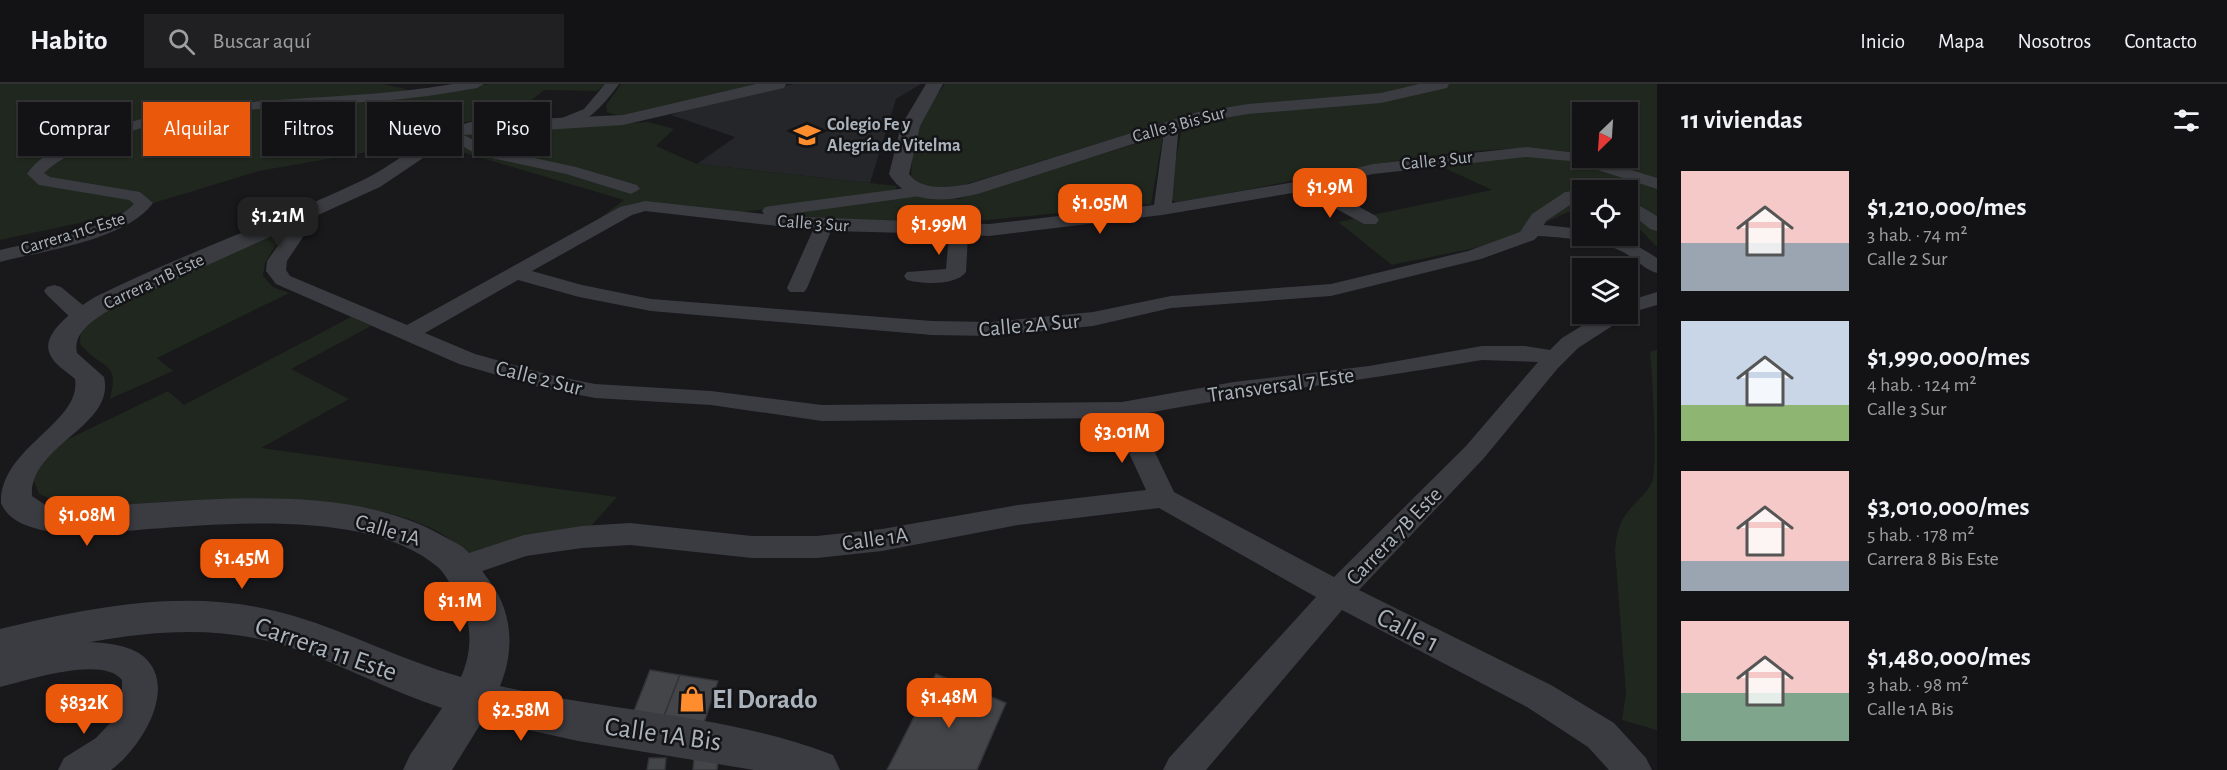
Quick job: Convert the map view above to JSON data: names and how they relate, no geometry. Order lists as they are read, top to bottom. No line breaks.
{"streets":{"street":["Calle 3 Bis Sur","Calle 3 Sur","Carrera 11C Este","Carrera 11B Este","Calle 2A Sur","Calle 2 Sur","Transversal 7 Este","Calle 1A","Carrera 7B Este","Calle 1","Carrera 11 Este","Calle 1A Bis"]},"crossings":[["Carrera 11B Este","Calle 2 Sur"],["Carrera 11B Este","Calle 1A"],["Calle 2 Sur","Transversal 7 Este"],["Transversal 7 Este","Carrera 7B Este"],["Calle 1A","Calle 1"],["Carrera 7B Este","Calle 1"],["Carrera 11 Este","Calle 1A Bis"]],"places":{"school or university":["Colegio Fe y Alegría de Vitelma"],"shop":["El Dorado"]},"north":"bottom left","page":{"header":"Habito","search":"Buscar aquí","nav":["Inicio","Mapa","Nosotros","Contacto"],"heading":"11 viviendas","chip":["Comprar","Alquilar","Filtros","Nuevo","Piso"],"list":[{"name":"$1,210,000/mes","note":"3 hab. · 74 m² · Calle 2 Sur"},{"name":"$1,990,000/mes","note":"4 hab. · 124 m² · Calle 3 Sur"},{"name":"$3,010,000/mes","note":"5 hab. · 178 m² · Carrera 8 Bis Este"},{"name":"$1,480,000/mes","note":"3 hab. · 98 m² · Calle 1A Bis"}],"price":["$1.9M","$1.05M","$1.21M","$1.99M","$3.01M","$1.08M","$1.45M","$1.1M","$1.48M","$832K","$2.58M"]}}
